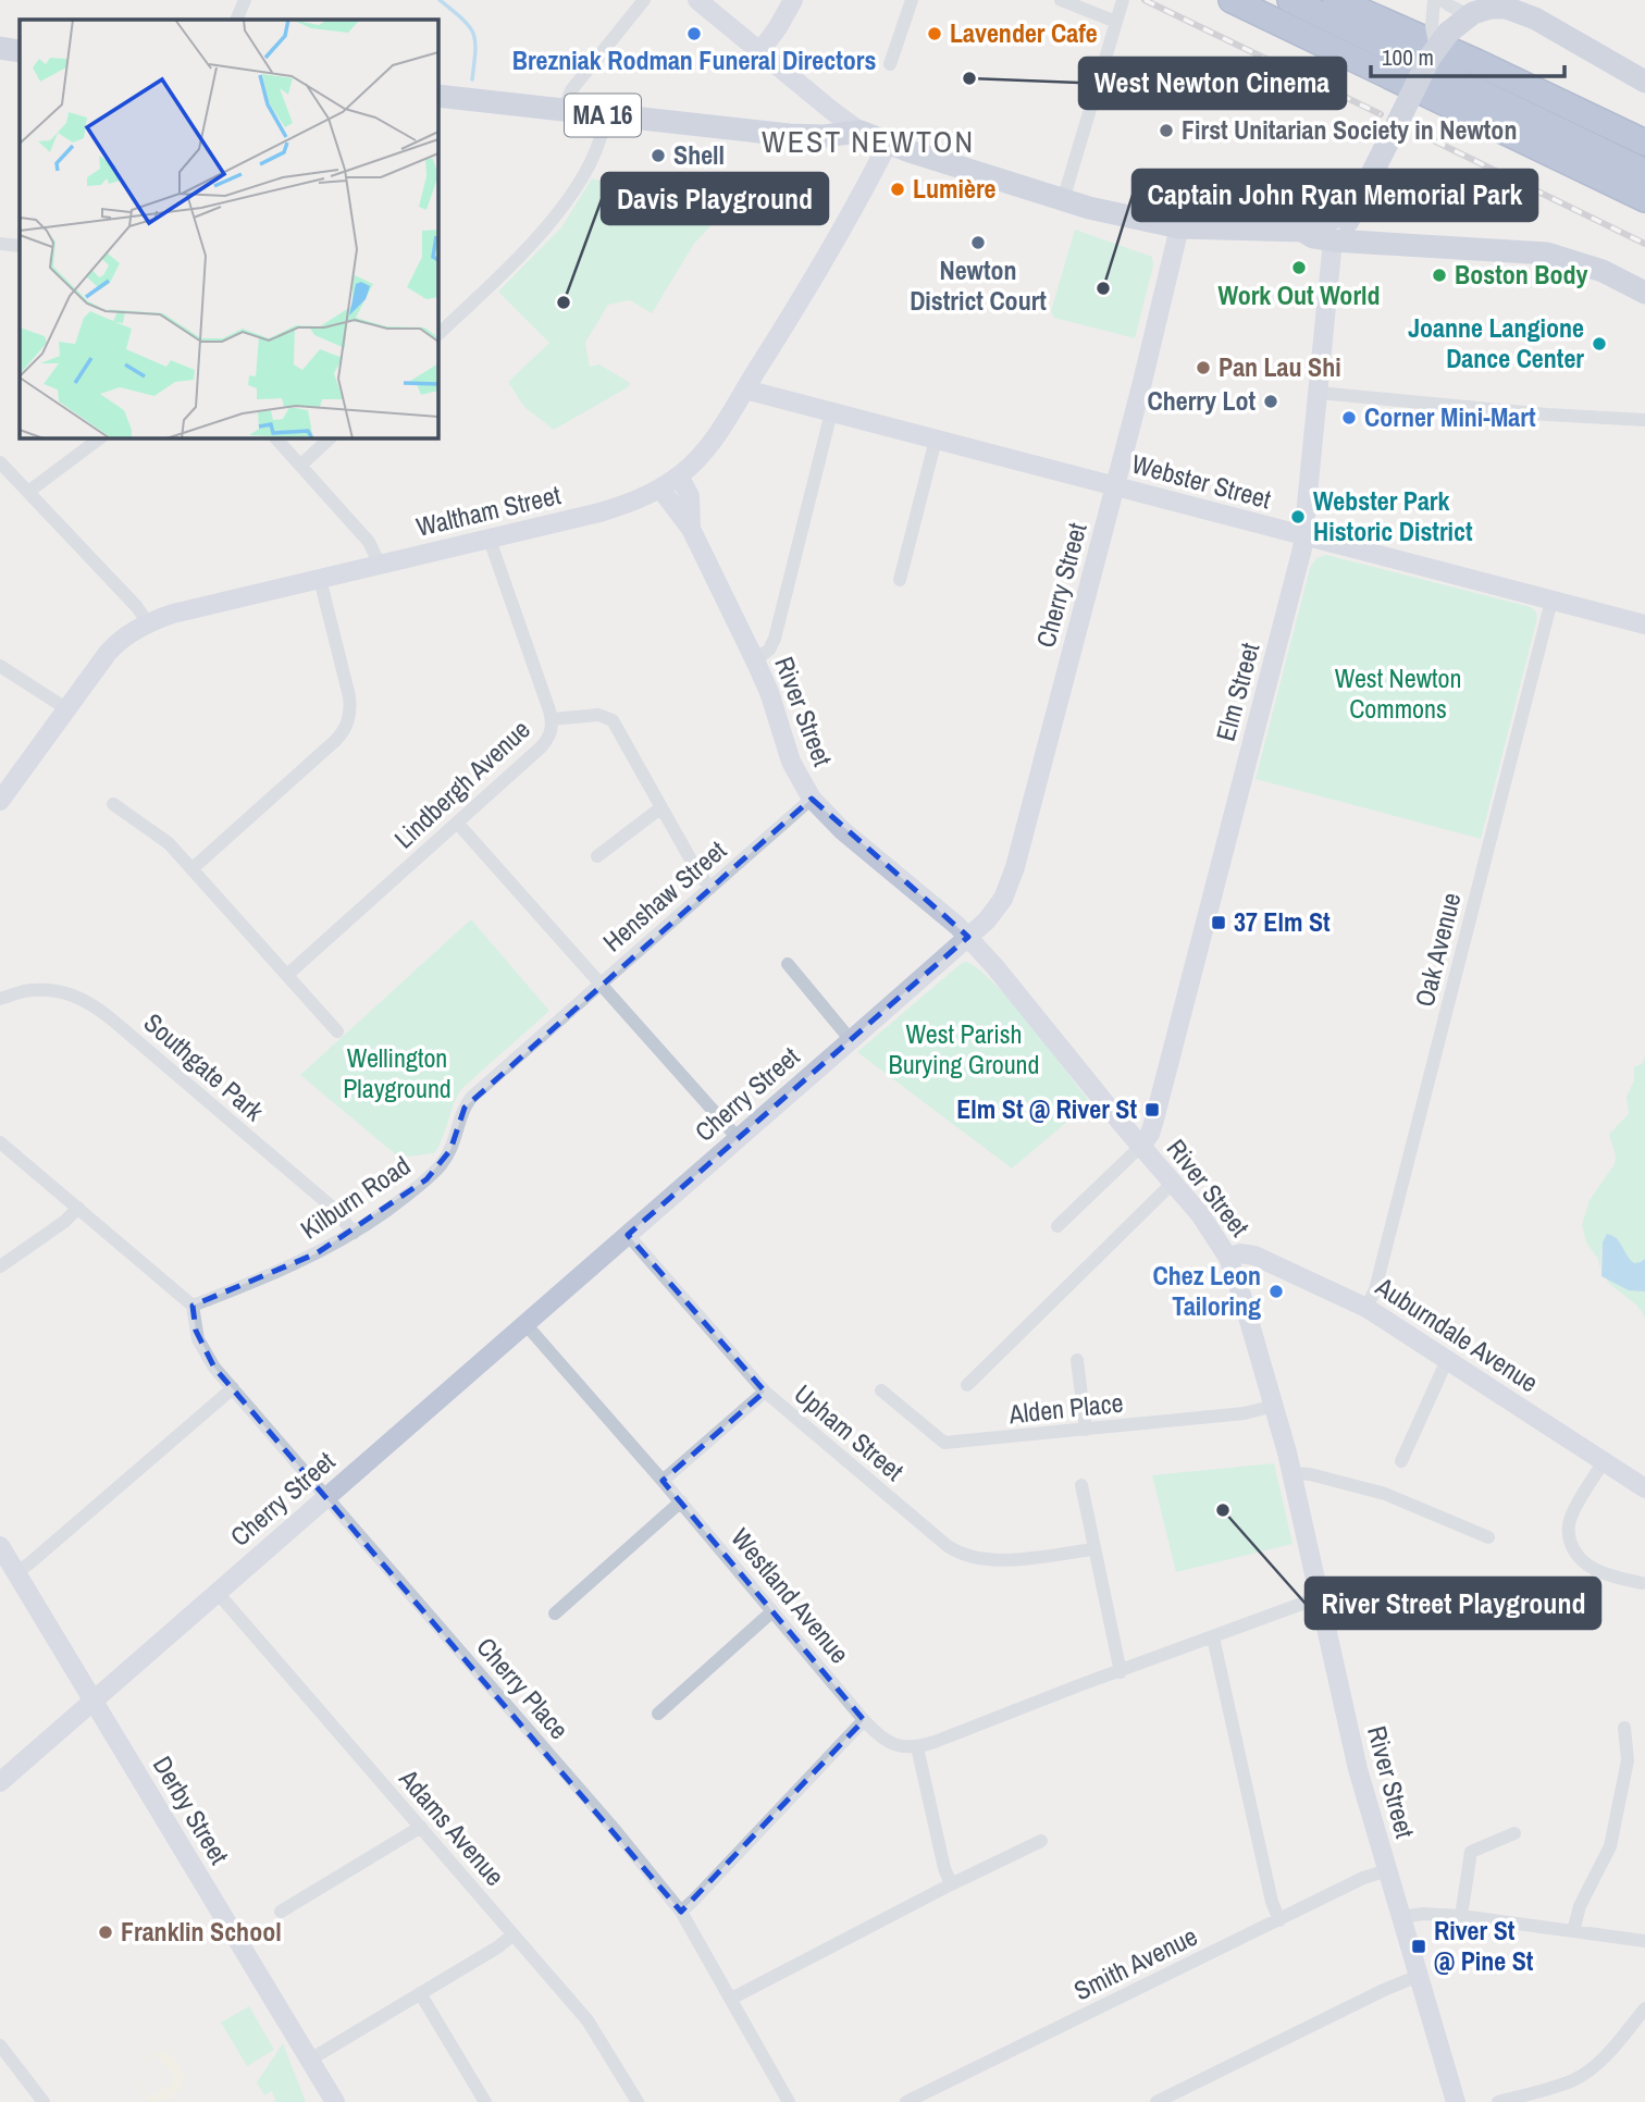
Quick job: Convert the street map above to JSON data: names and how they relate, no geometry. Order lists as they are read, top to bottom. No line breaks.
{"streets":{"main road":["MA 16"],"street":["Webster Street","Waltham Street","Cherry Street","Elm Street","River Street","Lindbergh Avenue","Henshaw Street","Oak Avenue","Southgate Park","Kilburn Road","Auburndale Avenue","Alden Place","Upham Street","Westland Avenue","Cherry Place","Derby Street","Adams Avenue","Smith Avenue"]},"crossings":[["MA 16","Waltham Street"],["MA 16","Cherry Street"],["MA 16","Elm Street"],["Webster Street","Waltham Street"],["Webster Street","Cherry Street"],["Webster Street","Elm Street"],["Webster Street","Oak Avenue"],["Waltham Street","River Street"],["Waltham Street","Lindbergh Avenue"],["Cherry Street","River Street"],["Cherry Street","Henshaw Street"],["Cherry Street","Upham Street"],["Cherry Street","Westland Avenue"],["Cherry Street","Cherry Place"],["Cherry Street","Derby Street"],["Cherry Street","Adams Avenue"],["Elm Street","River Street"],["River Street","Henshaw Street"],["River Street","Auburndale Avenue"],["River Street","Alden Place"],["River Street","Smith Avenue"],["Henshaw Street","Kilburn Road"],["Oak Avenue","Auburndale Avenue"],["Southgate Park","Kilburn Road"],["Kilburn Road","Cherry Place"]],"districts":["WEST NEWTON"],"parks":["West Newton Commons","West Parish Burying Ground","Wellington Playground"],"places":{"other":["Brezniak Rodman Funeral Directors","Lavender Cafe","West Newton Cinema","First Unitarian Society in Newton","Shell","Lumière","Newton District Court","Work Out World","Boston Body","Captain John Ryan Memorial Park","Davis Playground","Joanne Langione Dance Center","Pan Lau Shi","Cherry Lot","Corner Mini-Mart","Webster Park Historic District","Chez Leon Tailoring","River Street Playground","Franklin School"],"transit":["37 Elm St","Elm St @ River St","River St @ Pine St"]},"scale_bar":"100 m"}
